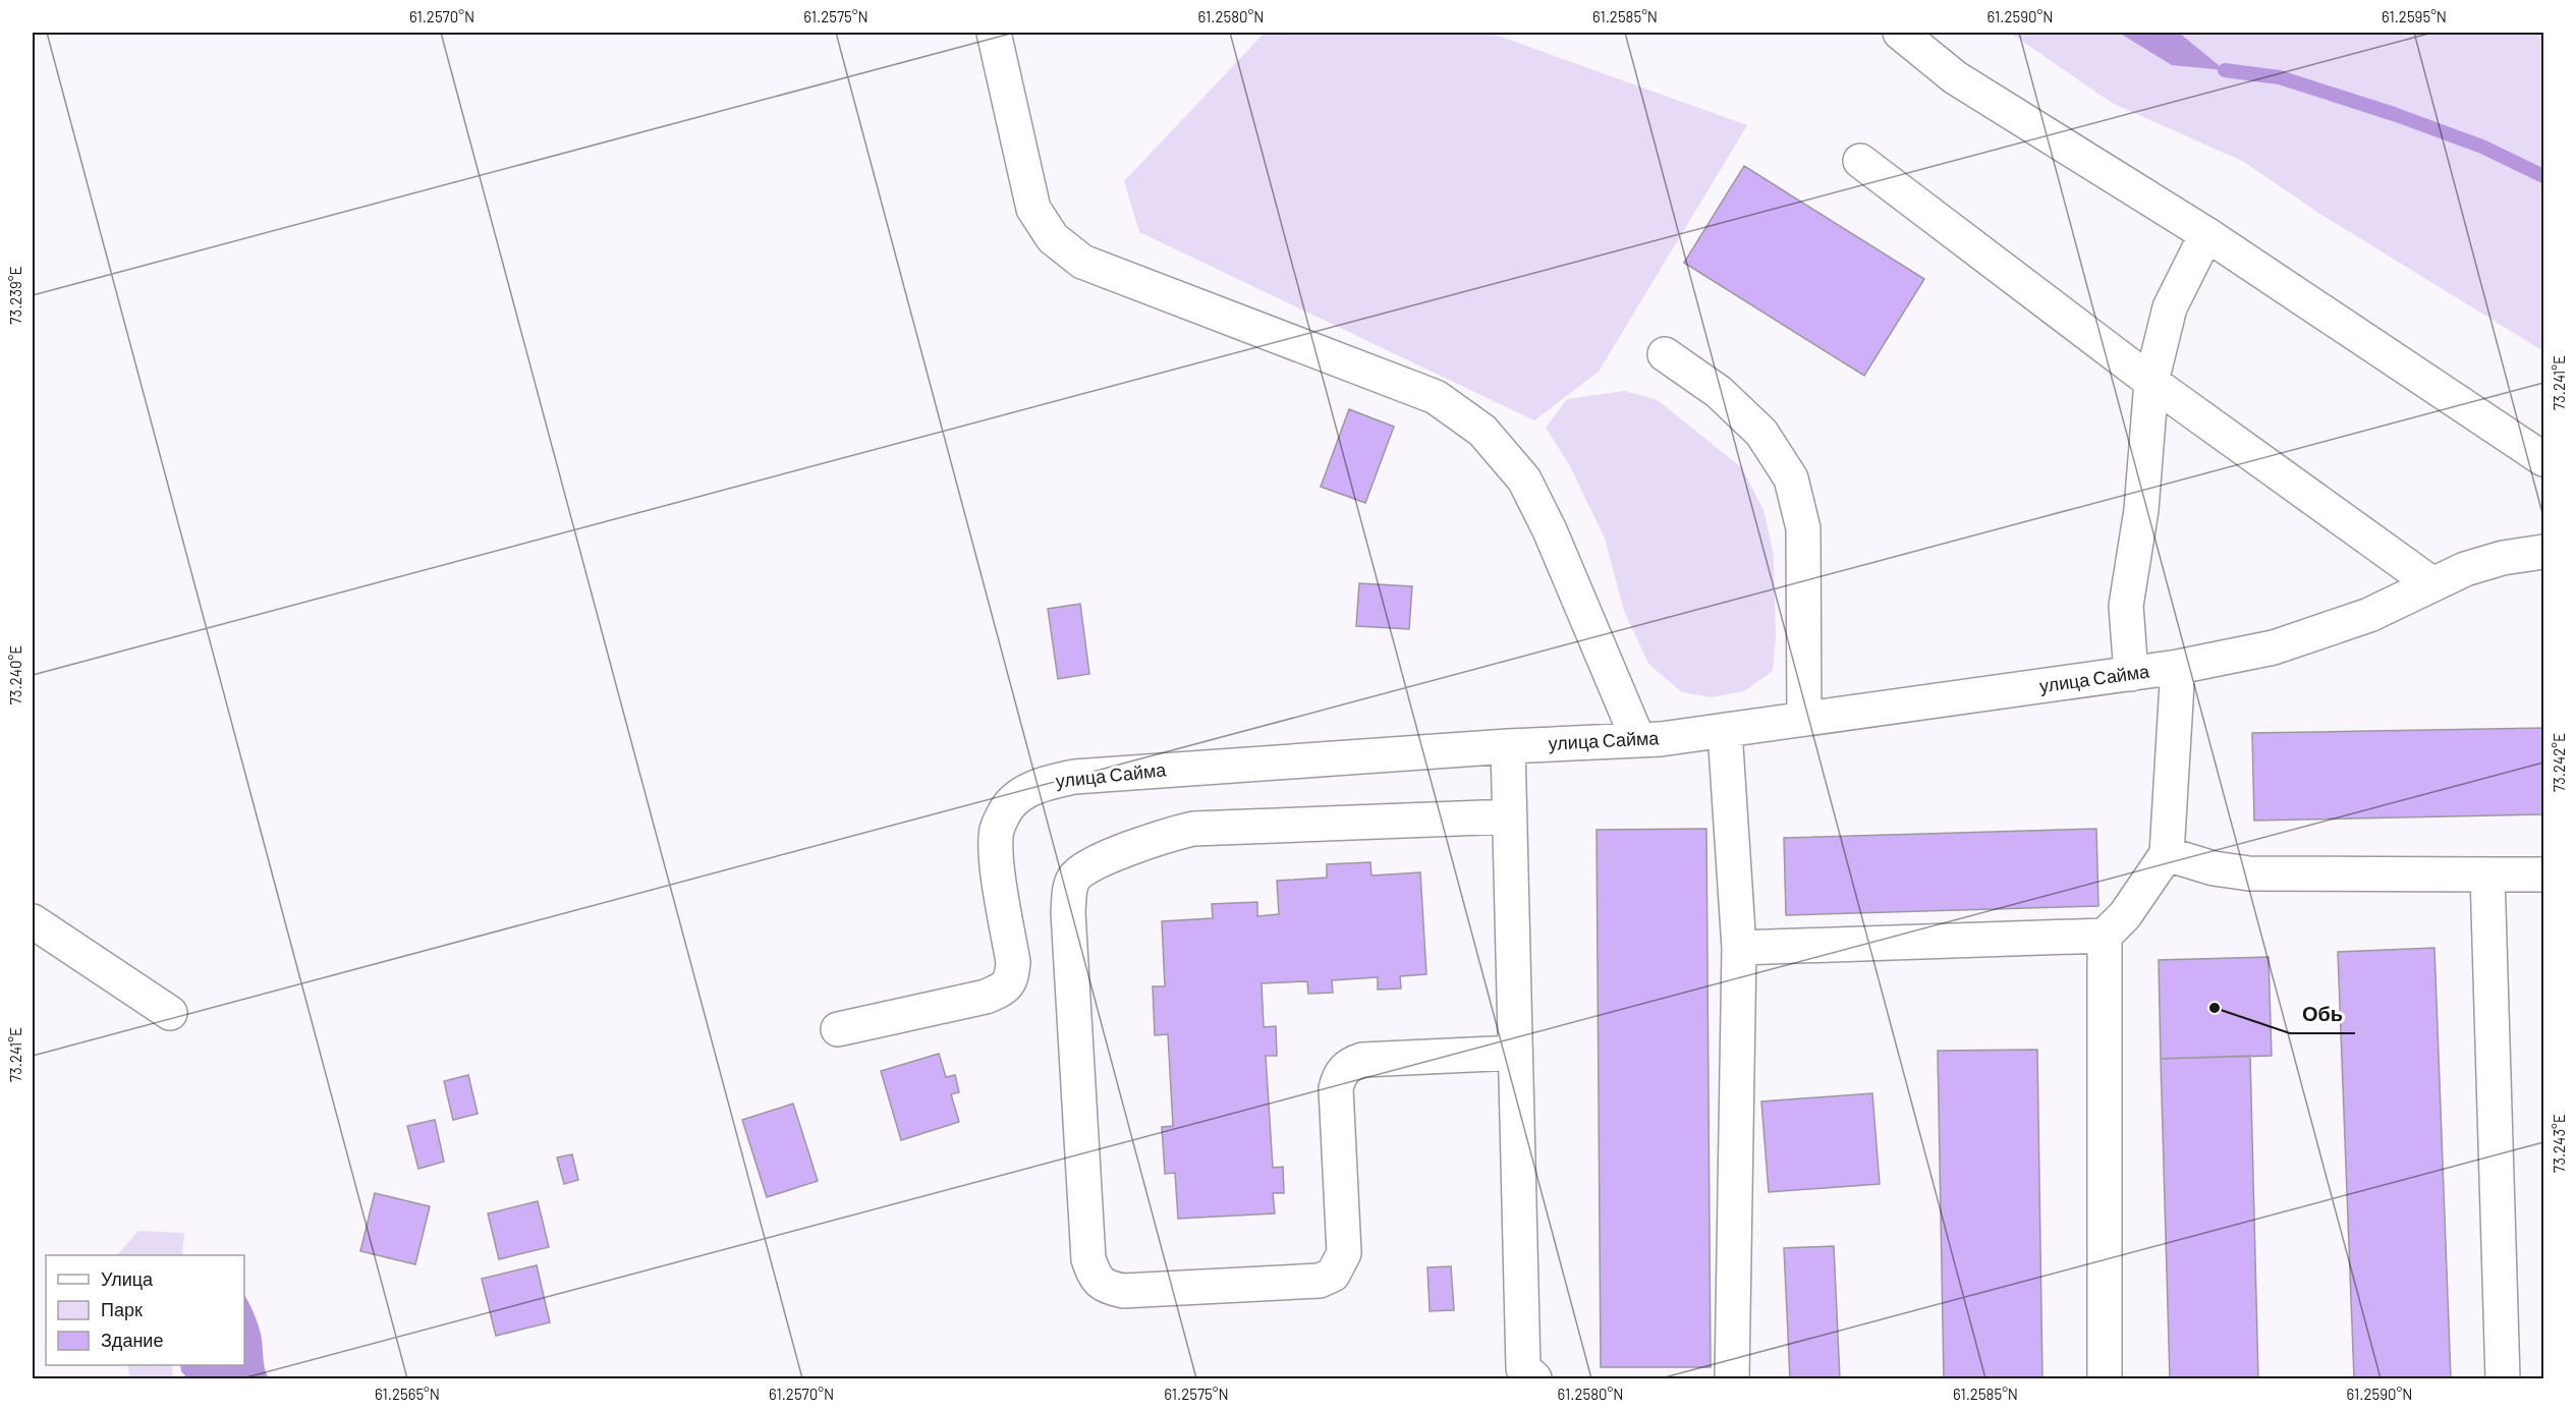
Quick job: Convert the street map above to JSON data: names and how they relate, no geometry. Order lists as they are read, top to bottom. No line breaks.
{"streets":{"street":["улица Сайма"]},"places":["Обь"],"legend":["Улица","Парк","Здание"],"coordinates":["61.2570°N","61.2575°N","61.2580°N","61.2585°N","61.2590°N","61.2595°N","73.239°E","73.241°E","73.240°E","73.242°E","73.243°E","61.2565°N"]}
